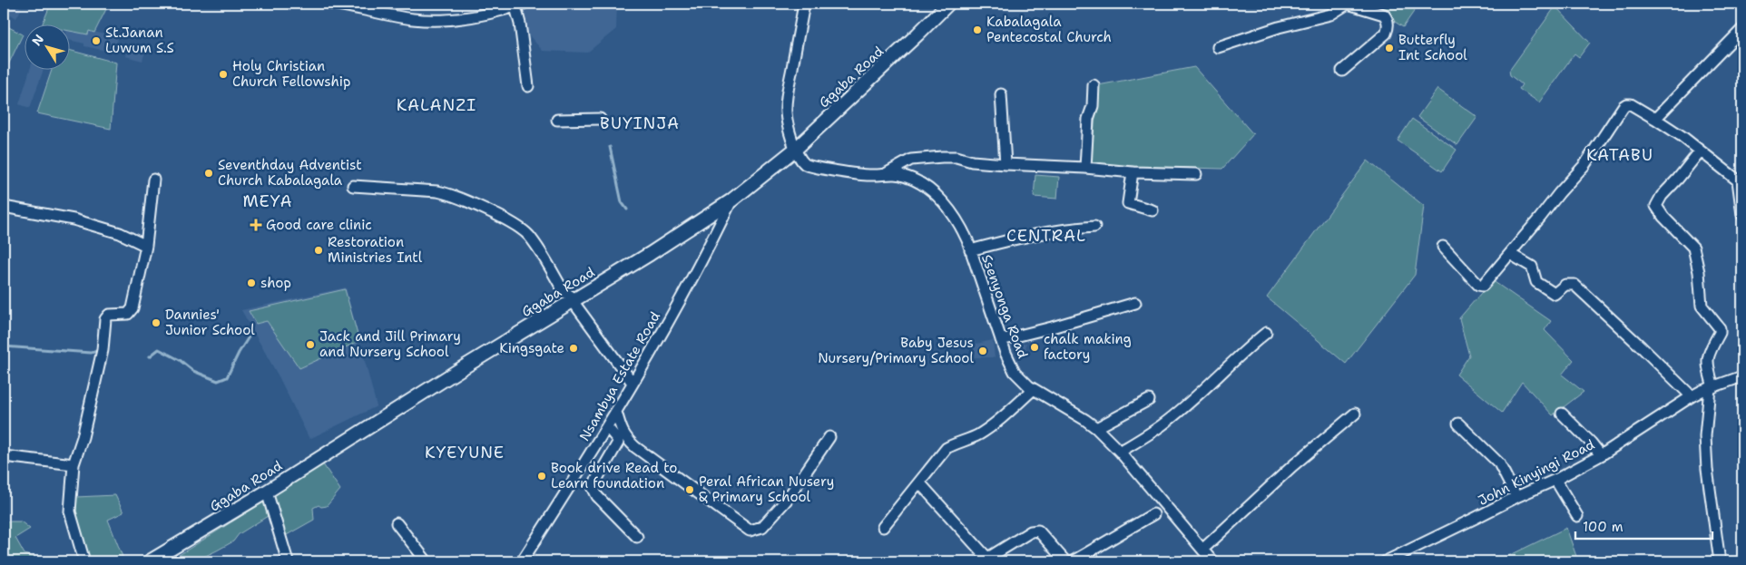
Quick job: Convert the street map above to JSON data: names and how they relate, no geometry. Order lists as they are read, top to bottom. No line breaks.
{"streets":{"main road":["Ggaba Road"],"street":["Ssenyonga Road","Nsambya Estate Road","John Kinyingi Road"]},"crossings":[["Ggaba Road","Ssenyonga Road"],["Ggaba Road","Nsambya Estate Road"]],"districts":["KALANZI","BUYINJA","KATABU","MEYA","CENTRAL","KYEYUNE"],"places":{"other":["Kabalagala Pentecostal Church","St.Janan Luwum S.S","Butterfly Int School","Holy Christian Church Fellowship","Seventhday Adventist Church Kabalagala","Restoration Ministries Intl","shop","Dannies' Junior School","Jack and Jill Primary and Nursery School","chalk making factory","Kingsgate","Baby Jesus Nursery/Primary School","Book drive Read to Learn foundation","Peral African Nusery & Primary School"],"health":["Good care clinic"]},"scale_bar":"100 m","north":"top left"}
